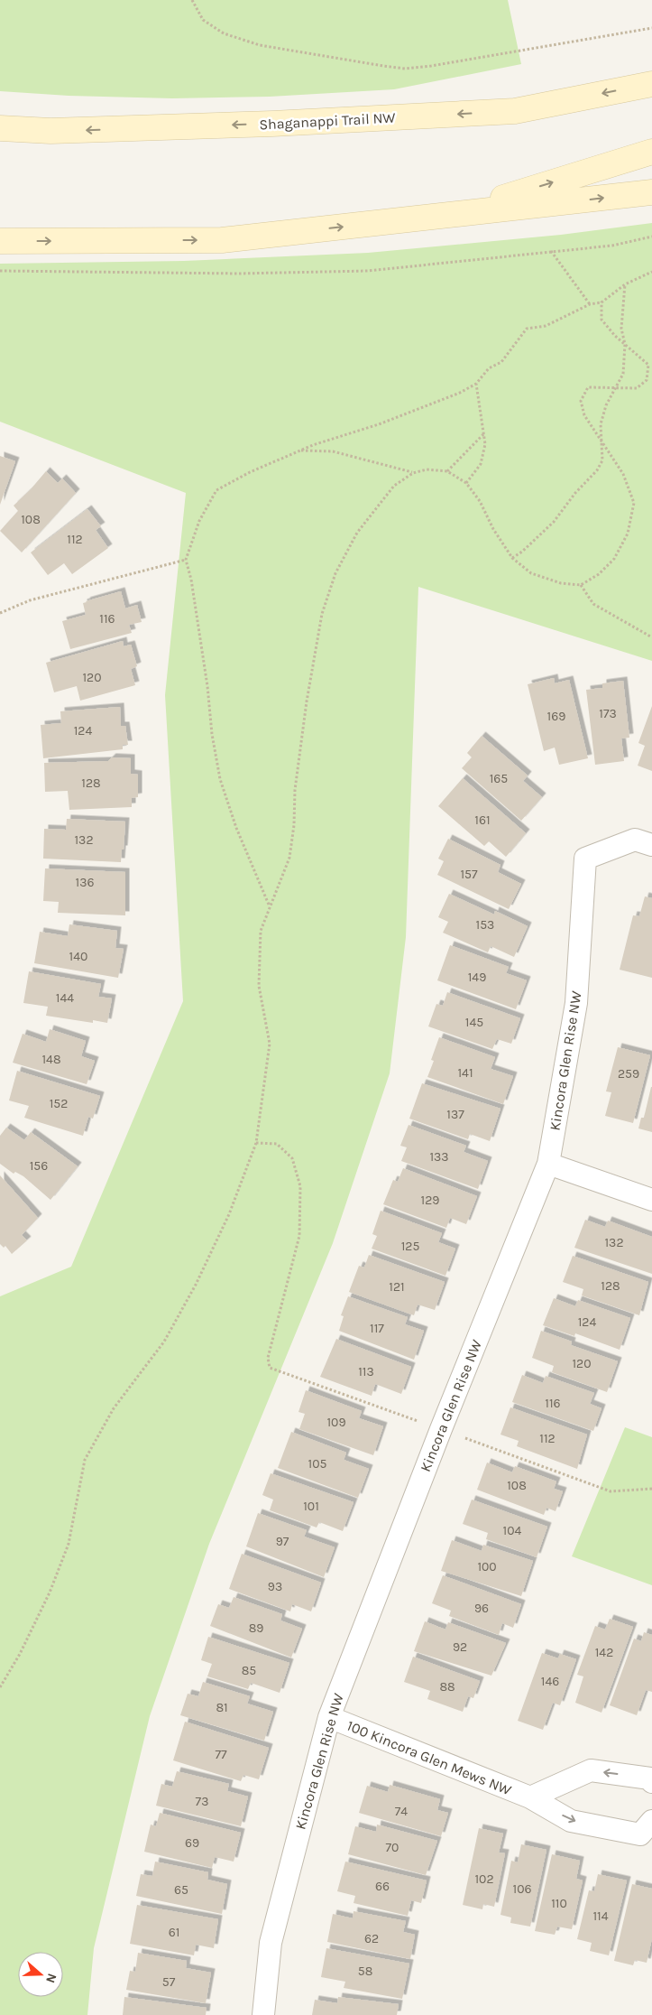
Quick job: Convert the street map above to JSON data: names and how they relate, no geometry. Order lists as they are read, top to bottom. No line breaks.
{"streets":{"main road":["Shaganappi Trail NW"],"street":["Kincora Glen Rise NW","100 Kincora Glen Mews NW"]},"crossings":[["Kincora Glen Rise NW","100 Kincora Glen Mews NW"]],"house_numbers":["108","112","116","120","173","169","124","165","128","161","132","157","136","153","140","149","144","145","148","141","259","152","137","133","156","129","132","125","128","121","124","117","120","113","116","109","112","105","108","101","104","97","100","93","96","89","92","142","85","146","88","81","77","73","74","69","70","102","66","106","65","110","114","61","62","58","57"],"north":"right"}
